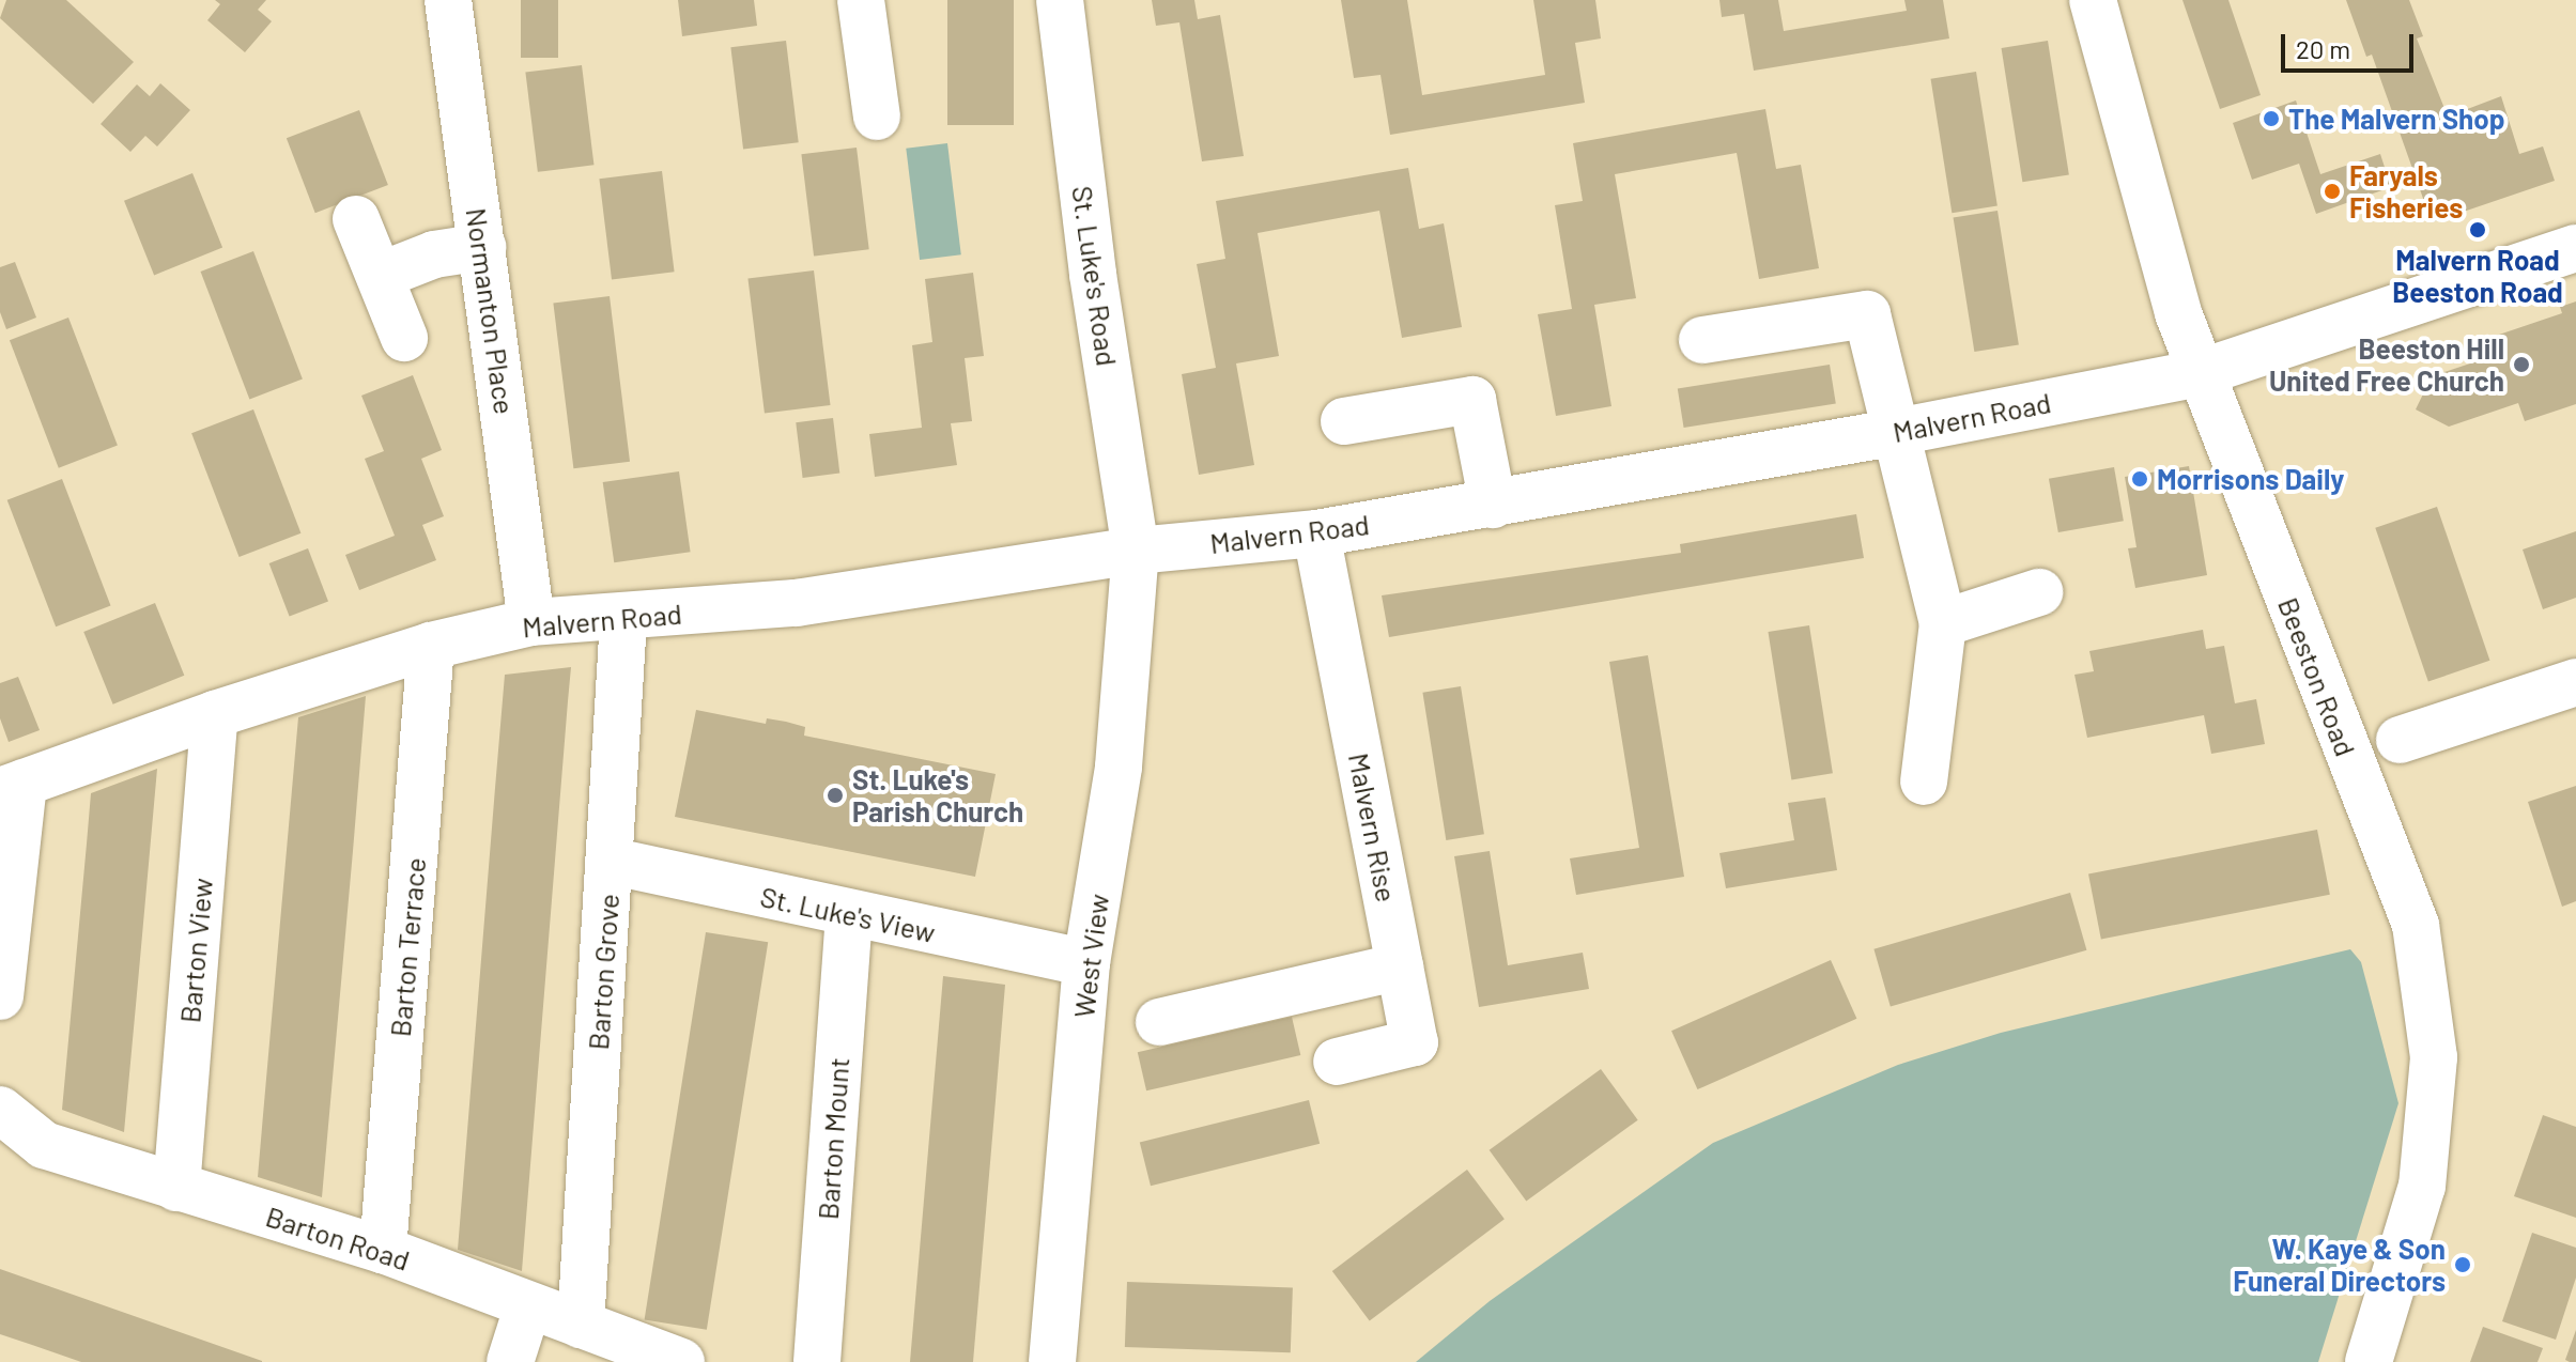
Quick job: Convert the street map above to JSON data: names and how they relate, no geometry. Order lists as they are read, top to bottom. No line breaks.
{"streets":{"street":["St. Luke's Road","Normanton Place","Malvern Road","Beeston Road","Malvern Rise","St. Luke's View","Barton Terrace","Barton View","West View","Barton Grove","Barton Mount","Barton Road"]},"crossings":[["St. Luke's Road","Malvern Road"],["St. Luke's Road","West View"],["Normanton Place","Malvern Road"],["Malvern Road","Beeston Road"],["Malvern Road","Malvern Rise"],["Malvern Road","Barton Terrace"],["Malvern Road","Barton View"],["Malvern Road","West View"],["Malvern Road","Barton Grove"],["St. Luke's View","West View"],["St. Luke's View","Barton Grove"],["St. Luke's View","Barton Mount"],["Barton Terrace","Barton Road"],["Barton View","Barton Road"],["Barton Grove","Barton Road"]],"places":["The Malvern Shop","Faryals Fisheries","Malvern Road Beeston Road","Beeston Hill United Free Church","Morrisons Daily","St. Luke's Parish Church","W. Kaye & Son Funeral Directors"],"scale_bar":"20 m"}
